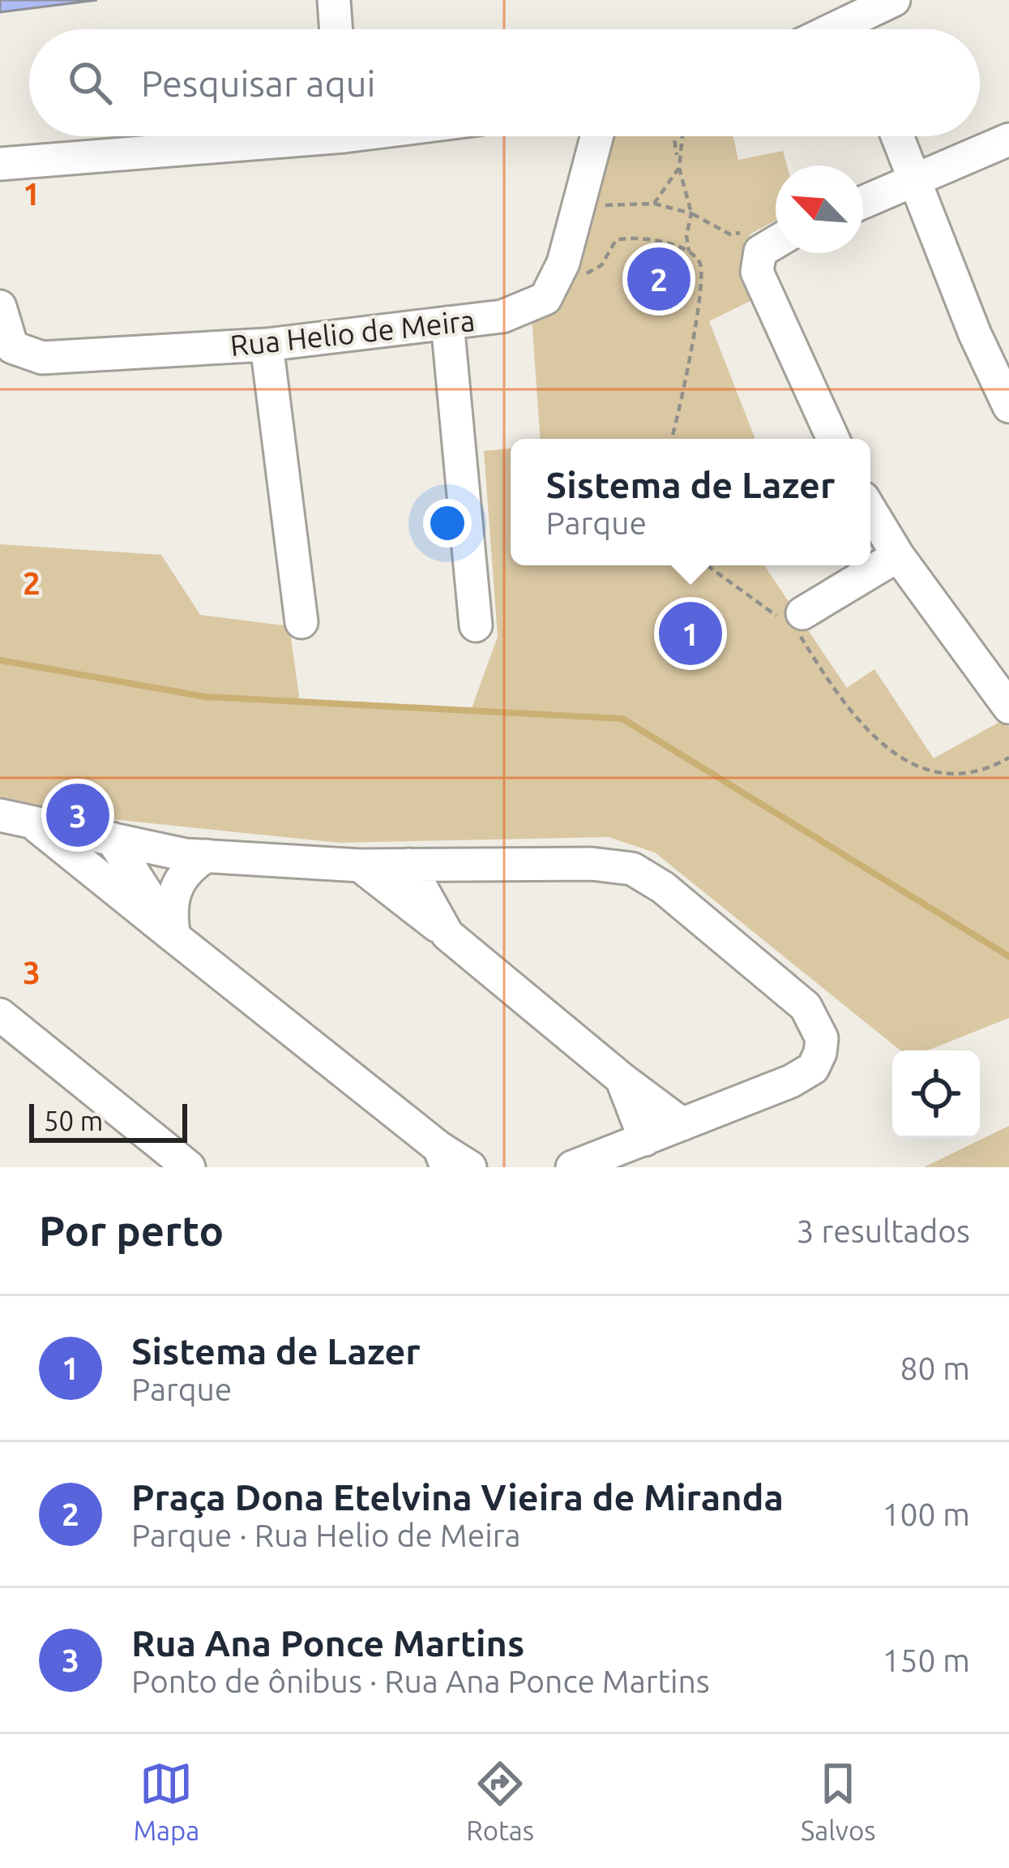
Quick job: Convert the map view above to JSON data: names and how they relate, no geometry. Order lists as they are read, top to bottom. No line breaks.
{"streets":{"street":["Rua Helio de Meira"]},"scale_bar":"50 m","north":"top left","page":{"search":"Pesquisar aqui","pins":["2","1","3"],"popup":["Sistema de Lazer","Parque"],"scale":"50 m","heading":["Por perto","3 resultados"],"list":[{"mark":"1","name":"Sistema de Lazer","note":"Parque","value":"80 m"},{"mark":"2","name":"Praça Dona Etelvina Vieira de Miranda","note":"Parque · Rua Helio de Meira","value":"100 m"},{"mark":"3","name":"Rua Ana Ponce Martins","note":"Ponto de ônibus · Rua Ana Ponce Martins","value":"150 m"}],"nav":["Mapa","Rotas","Salvos"]},"grid":{"rows":["1","2","3"]}}
